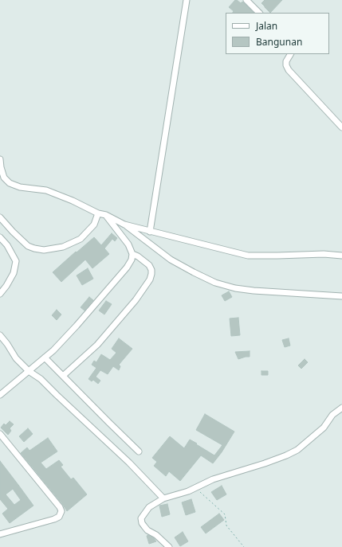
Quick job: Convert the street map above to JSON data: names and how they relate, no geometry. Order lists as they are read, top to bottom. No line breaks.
{"legend":["Jalan","Bangunan"]}
